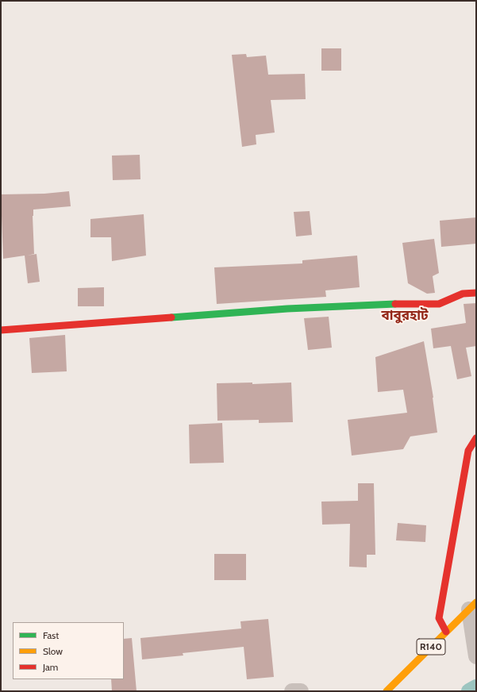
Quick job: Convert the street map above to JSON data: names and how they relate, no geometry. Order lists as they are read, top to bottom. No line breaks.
{"streets":{"street":["R140"]},"districts":["বাবুরহাট"],"legend":["Fast","Slow","Jam"]}
